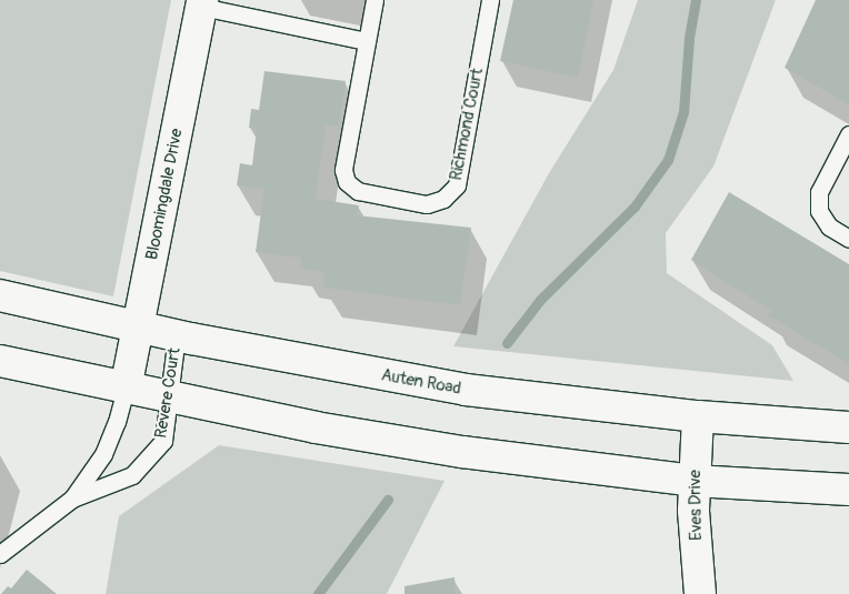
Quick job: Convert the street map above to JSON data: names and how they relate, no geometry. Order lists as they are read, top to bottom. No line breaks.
{"streets":{"street":["Bloomingdale Drive","Auten Road","Eves Drive"],"lane":["Richmond Court","Revere Court"]},"crossings":[["Bloomingdale Drive","Auten Road"],["Bloomingdale Drive","Revere Court"],["Auten Road","Revere Court"],["Auten Road","Eves Drive"]]}
